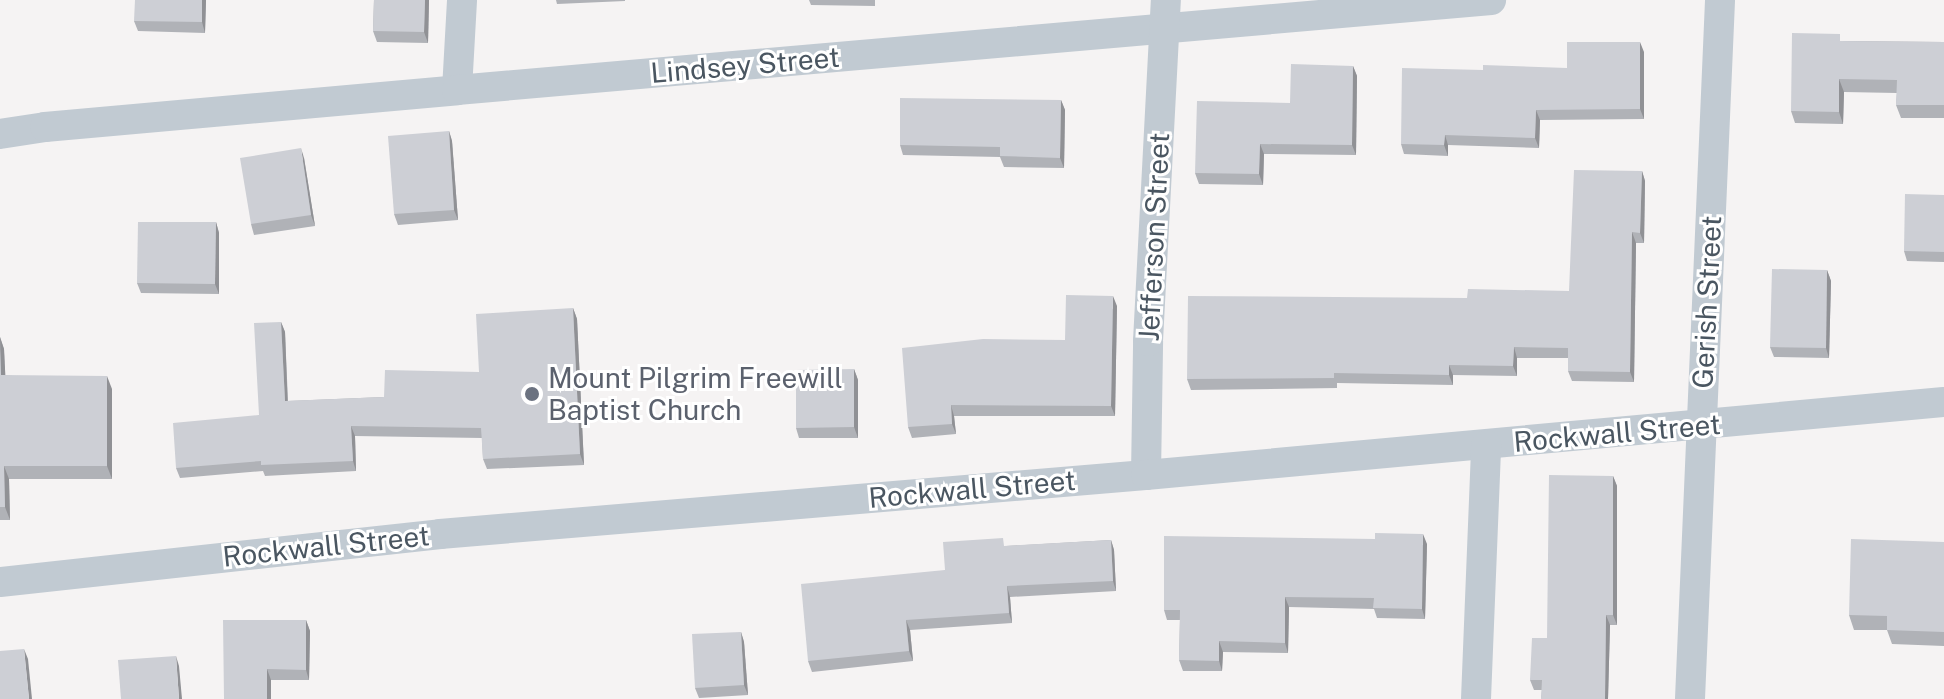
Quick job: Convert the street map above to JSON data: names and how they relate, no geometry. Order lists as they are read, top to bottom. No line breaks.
{"streets":{"street":["Lindsey Street","Jefferson Street","Gerish Street","Rockwall Street"]},"crossings":[["Lindsey Street","Jefferson Street"],["Jefferson Street","Rockwall Street"],["Gerish Street","Rockwall Street"]],"places":["Mount Pilgrim Freewill Baptist Church"]}
